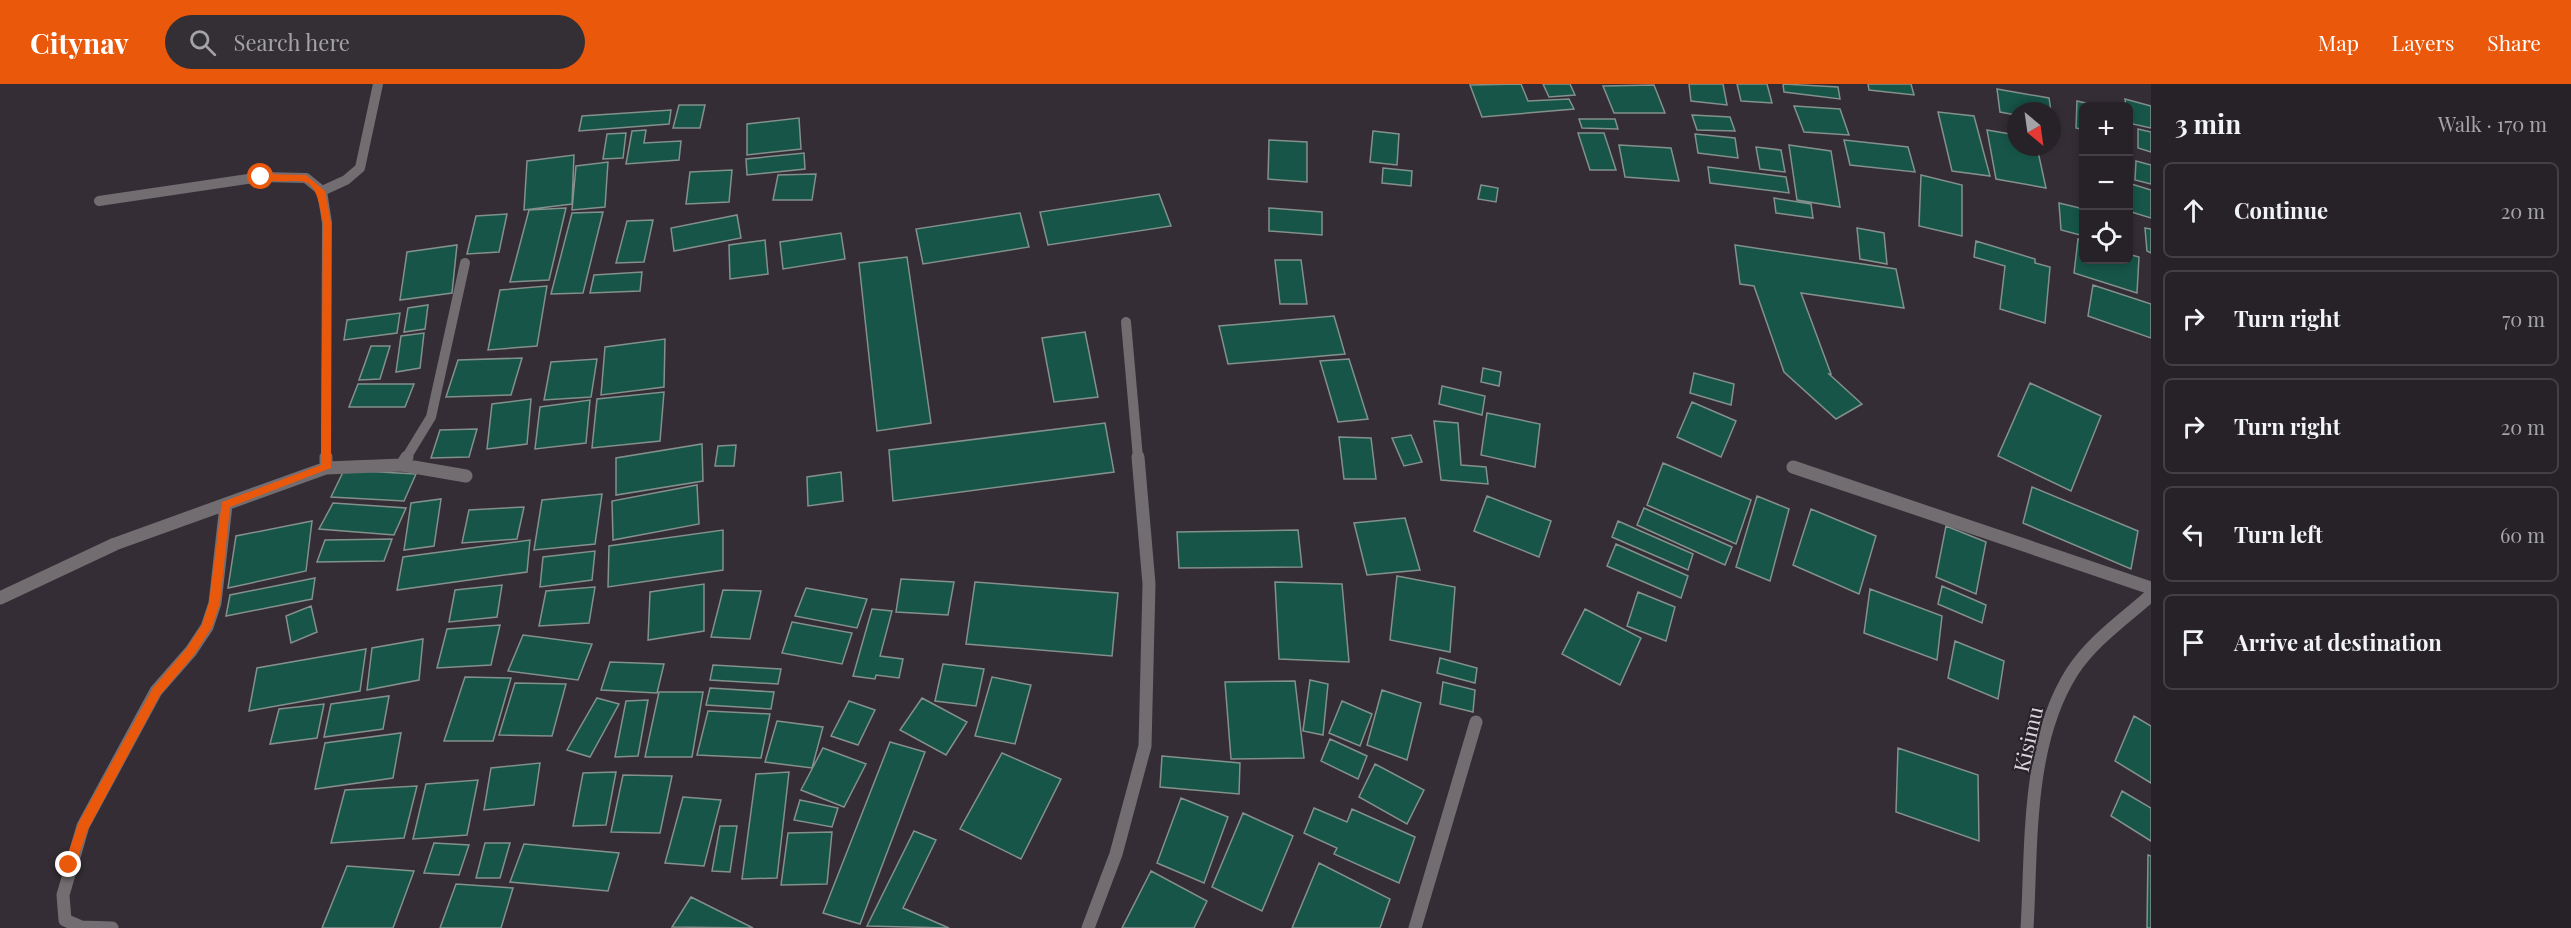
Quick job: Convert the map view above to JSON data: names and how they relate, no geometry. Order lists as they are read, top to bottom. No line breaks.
{"streets":{"street":["Kisimu"]},"north":"bottom right","page":{"header":"Citynav","search":"Search here","nav":["Map","Layers","Share"],"heading":["3 min","Walk · 170 m"],"map_buttons":["+","−"],"list":[["Continue","20 m"],["Turn right","70 m"],["Turn right","20 m"],["Turn left","60 m"],"Arrive at destination"]}}
